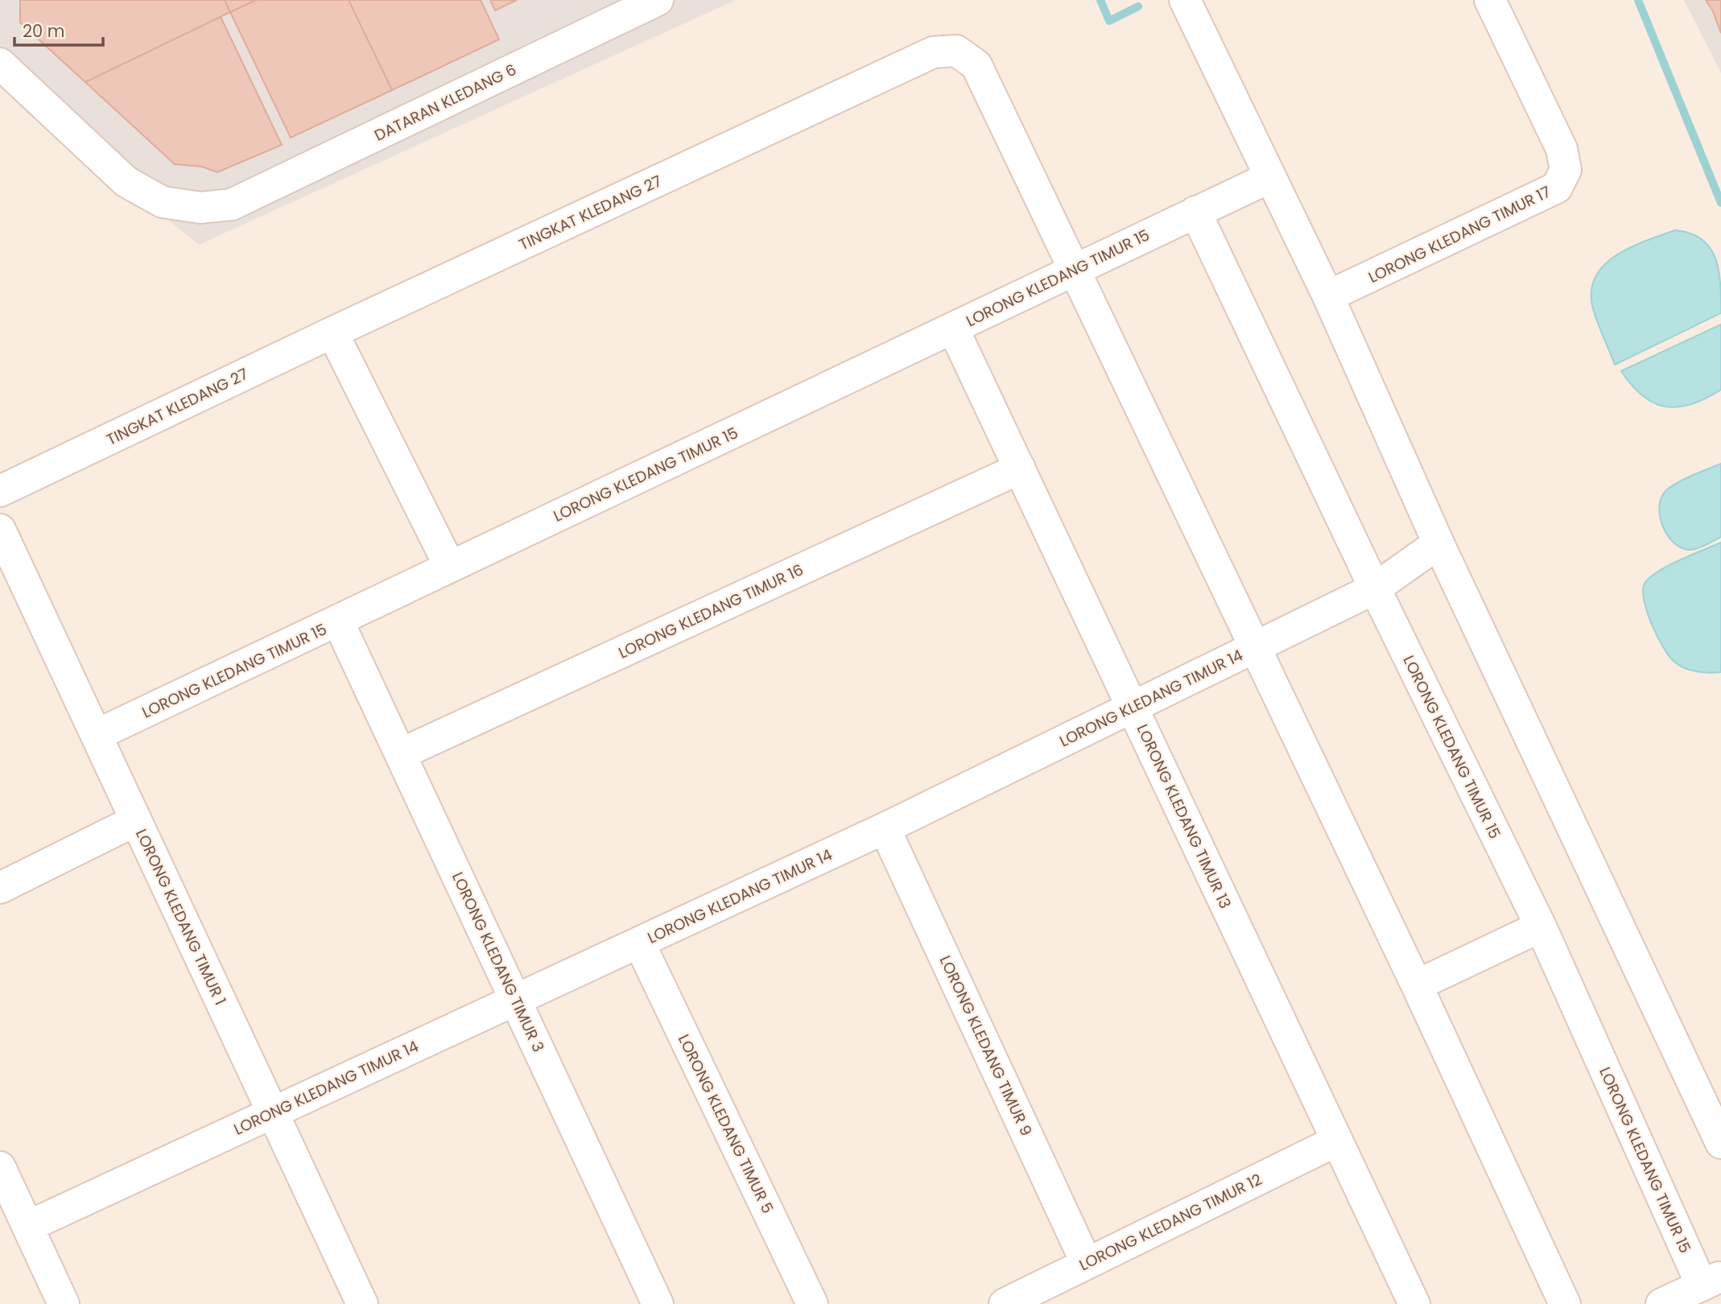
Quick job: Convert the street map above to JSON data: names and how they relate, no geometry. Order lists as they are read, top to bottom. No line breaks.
{"streets":{"street":["DATARAN KLEDANG 6","TINGKAT KLEDANG 27","LORONG KLEDANG TIMUR 17","LORONG KLEDANG TIMUR 15","LORONG KLEDANG TIMUR 16","LORONG KLEDANG TIMUR 14","LORONG KLEDANG TIMUR 13","LORONG KLEDANG TIMUR 1","LORONG KLEDANG TIMUR 3","LORONG KLEDANG TIMUR 9","LORONG KLEDANG TIMUR 5","LORONG KLEDANG TIMUR 12"]},"crossings":[["TINGKAT KLEDANG 27","LORONG KLEDANG TIMUR 15"],["TINGKAT KLEDANG 27","LORONG KLEDANG TIMUR 14"],["LORONG KLEDANG TIMUR 15","LORONG KLEDANG TIMUR 14"],["LORONG KLEDANG TIMUR 15","LORONG KLEDANG TIMUR 13"],["LORONG KLEDANG TIMUR 15","LORONG KLEDANG TIMUR 1"],["LORONG KLEDANG TIMUR 15","LORONG KLEDANG TIMUR 3"],["LORONG KLEDANG TIMUR 16","LORONG KLEDANG TIMUR 13"],["LORONG KLEDANG TIMUR 16","LORONG KLEDANG TIMUR 3"],["LORONG KLEDANG TIMUR 14","LORONG KLEDANG TIMUR 13"],["LORONG KLEDANG TIMUR 14","LORONG KLEDANG TIMUR 1"],["LORONG KLEDANG TIMUR 14","LORONG KLEDANG TIMUR 3"],["LORONG KLEDANG TIMUR 14","LORONG KLEDANG TIMUR 9"],["LORONG KLEDANG TIMUR 14","LORONG KLEDANG TIMUR 5"],["LORONG KLEDANG TIMUR 13","LORONG KLEDANG TIMUR 12"],["LORONG KLEDANG TIMUR 9","LORONG KLEDANG TIMUR 12"]],"scale_bar":"20 m"}
